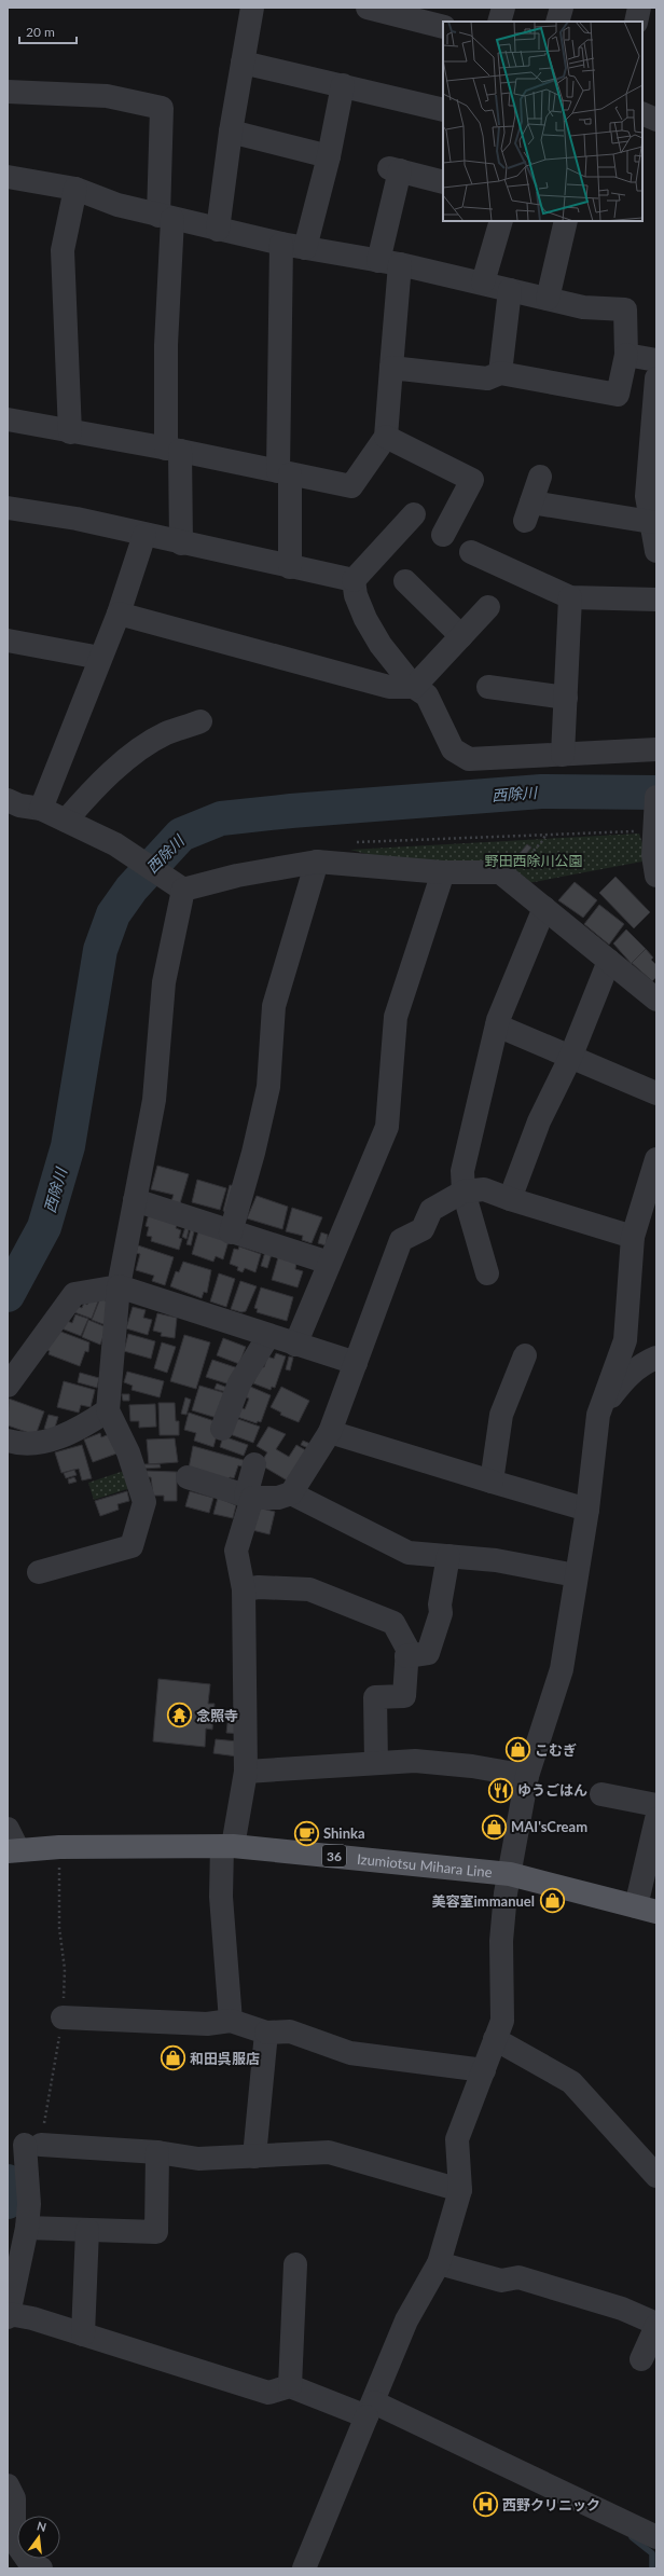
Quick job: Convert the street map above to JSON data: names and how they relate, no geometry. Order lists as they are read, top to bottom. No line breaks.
{"streets":{"main road":["36","Izumiotsu Mihara Line"]},"water":["西除川"],"parks":["野田西除川公園"],"places":{"temple":["念照寺"],"shop":["こむぎ","MAI'sCream","美容室immanuel","和田呉服店"],"restaurant":["ゆうごはん"],"cafe":["Shinka"],"hospital":["西野クリニック"]},"scale_bar":"20 m","north":"top"}
